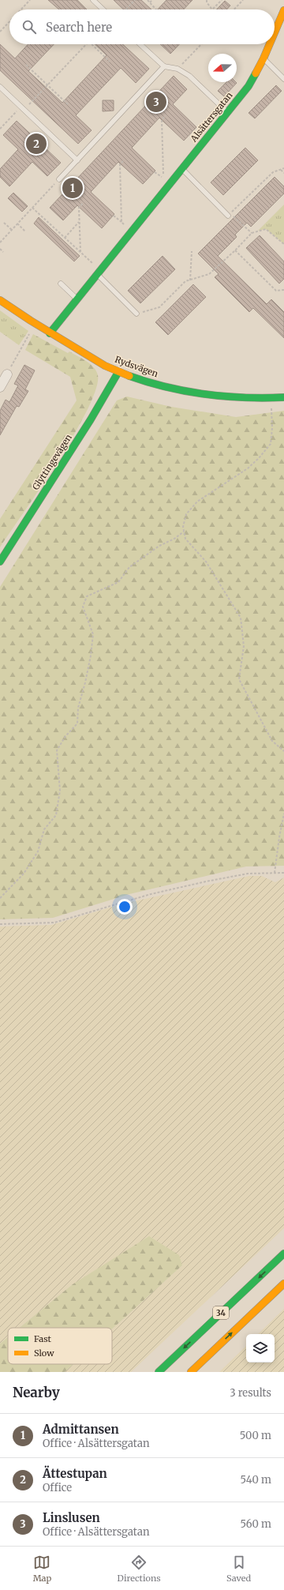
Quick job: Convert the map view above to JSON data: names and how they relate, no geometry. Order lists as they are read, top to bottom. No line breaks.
{"streets":{"main road":["Alsättersgatan","Rydsvägen","Glyttingevägen","34"]},"crossings":[["Alsättersgatan","Rydsvägen"],["Rydsvägen","Glyttingevägen"]],"legend":["Fast","Slow"],"north":"left","page":{"search":"Search here","pins":["3","2","1"],"heading":["Nearby","3 results"],"list":[{"mark":"1","name":"Admittansen","note":"Office · Alsättersgatan","value":"500 m"},{"mark":"2","name":"Ättestupan","note":"Office","value":"540 m"},{"mark":"3","name":"Linslusen","note":"Office · Alsättersgatan","value":"560 m"}],"nav":["Map","Directions","Saved"]}}
